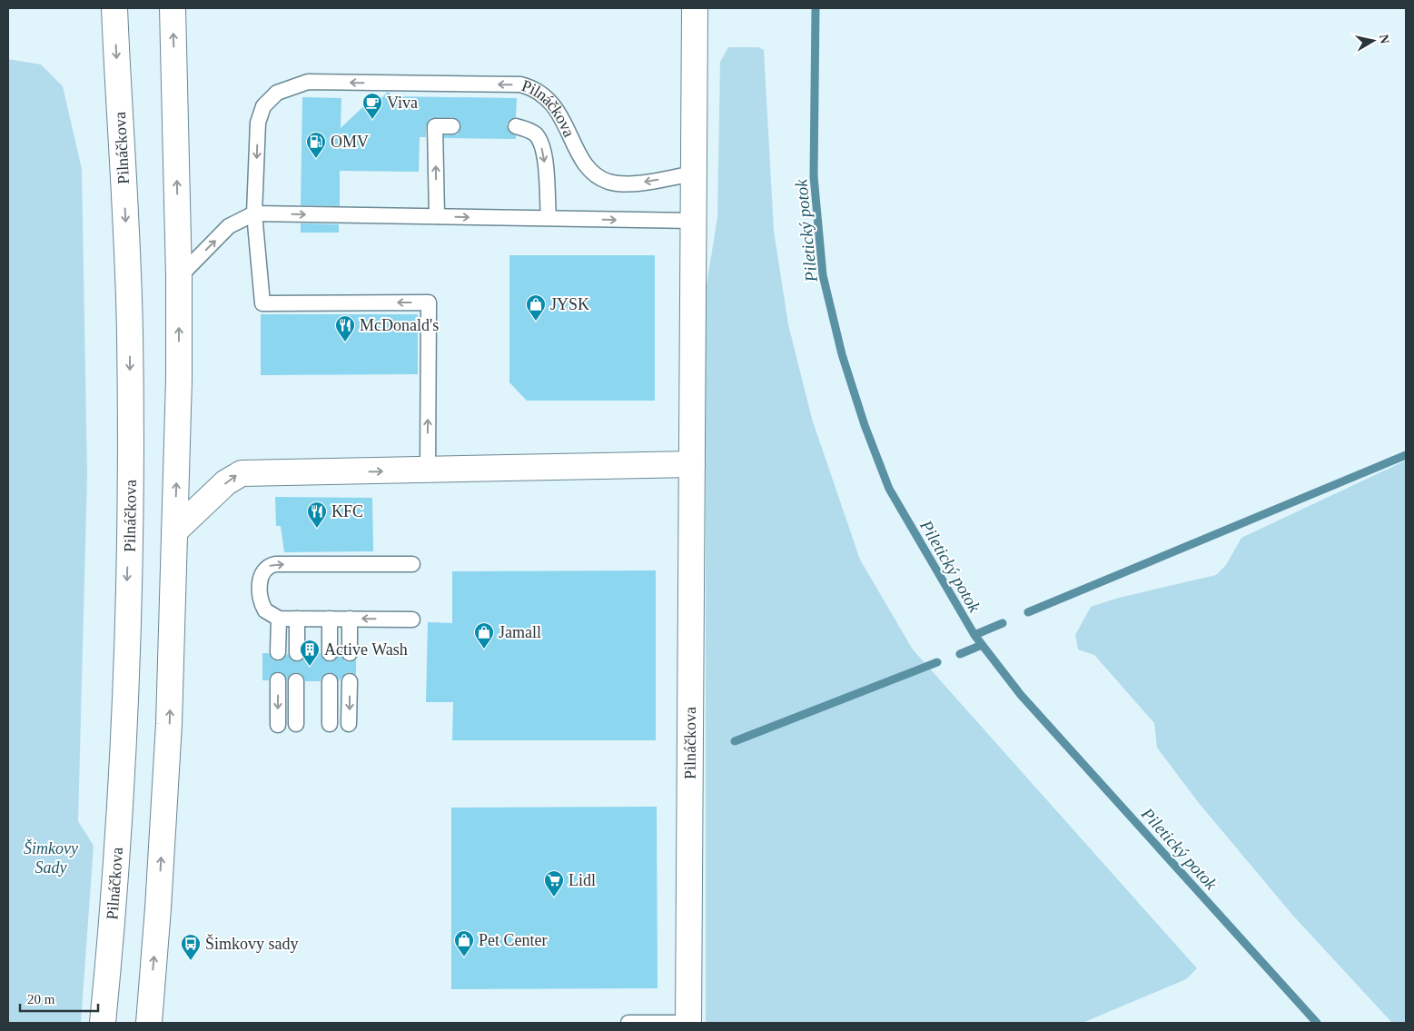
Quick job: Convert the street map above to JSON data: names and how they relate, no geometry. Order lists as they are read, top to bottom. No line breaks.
{"streets":{"main road":["Pilnáčkova"]},"water":["Piletický potok"],"parks":["Šimkovy Sady"],"places":{"cafe":["Viva"],"fuel station":["OMV"],"shop":["JYSK","Jamall","Pet Center"],"restaurant":["McDonald's","KFC"],"building":["Active Wash"],"supermarket":["Lidl"],"bus stop":["Šimkovy sady"]},"scale_bar":"20 m","north":"right"}
